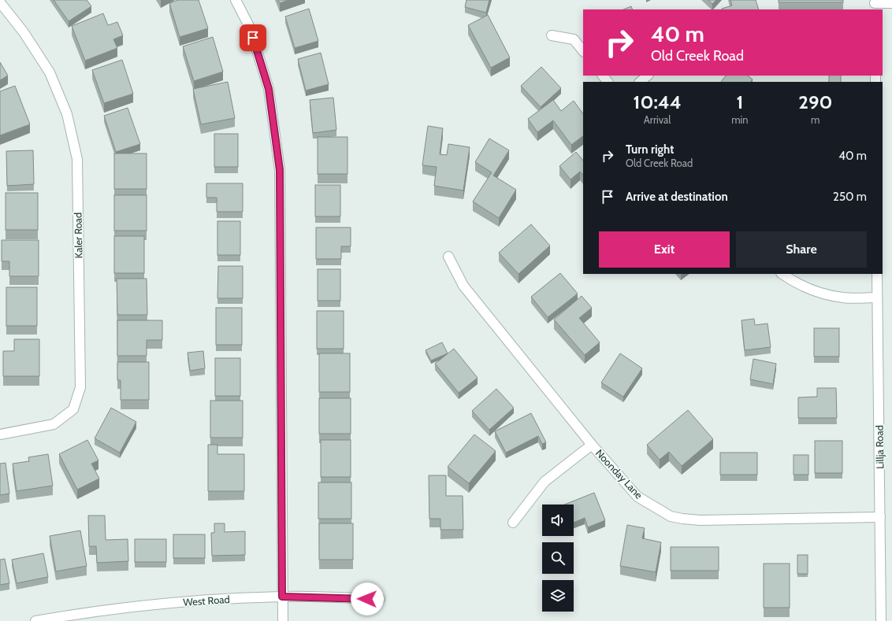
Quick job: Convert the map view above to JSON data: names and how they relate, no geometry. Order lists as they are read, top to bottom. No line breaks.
{"streets":{"street":["Kaler Road","Lillja Road","Noonday Lane","West Road"]},"crossings":[["Lillja Road","Noonday Lane"]],"page":{"turn":["40 m","Old Creek Road"],"eta":["10:44","Arrival","1","min","290","m"],"list":[{"name":"Turn right","note":"Old Creek Road","value":"40 m"},{"name":"Arrive at destination","value":"250 m"}],"buttons":["Exit","Share"]}}
